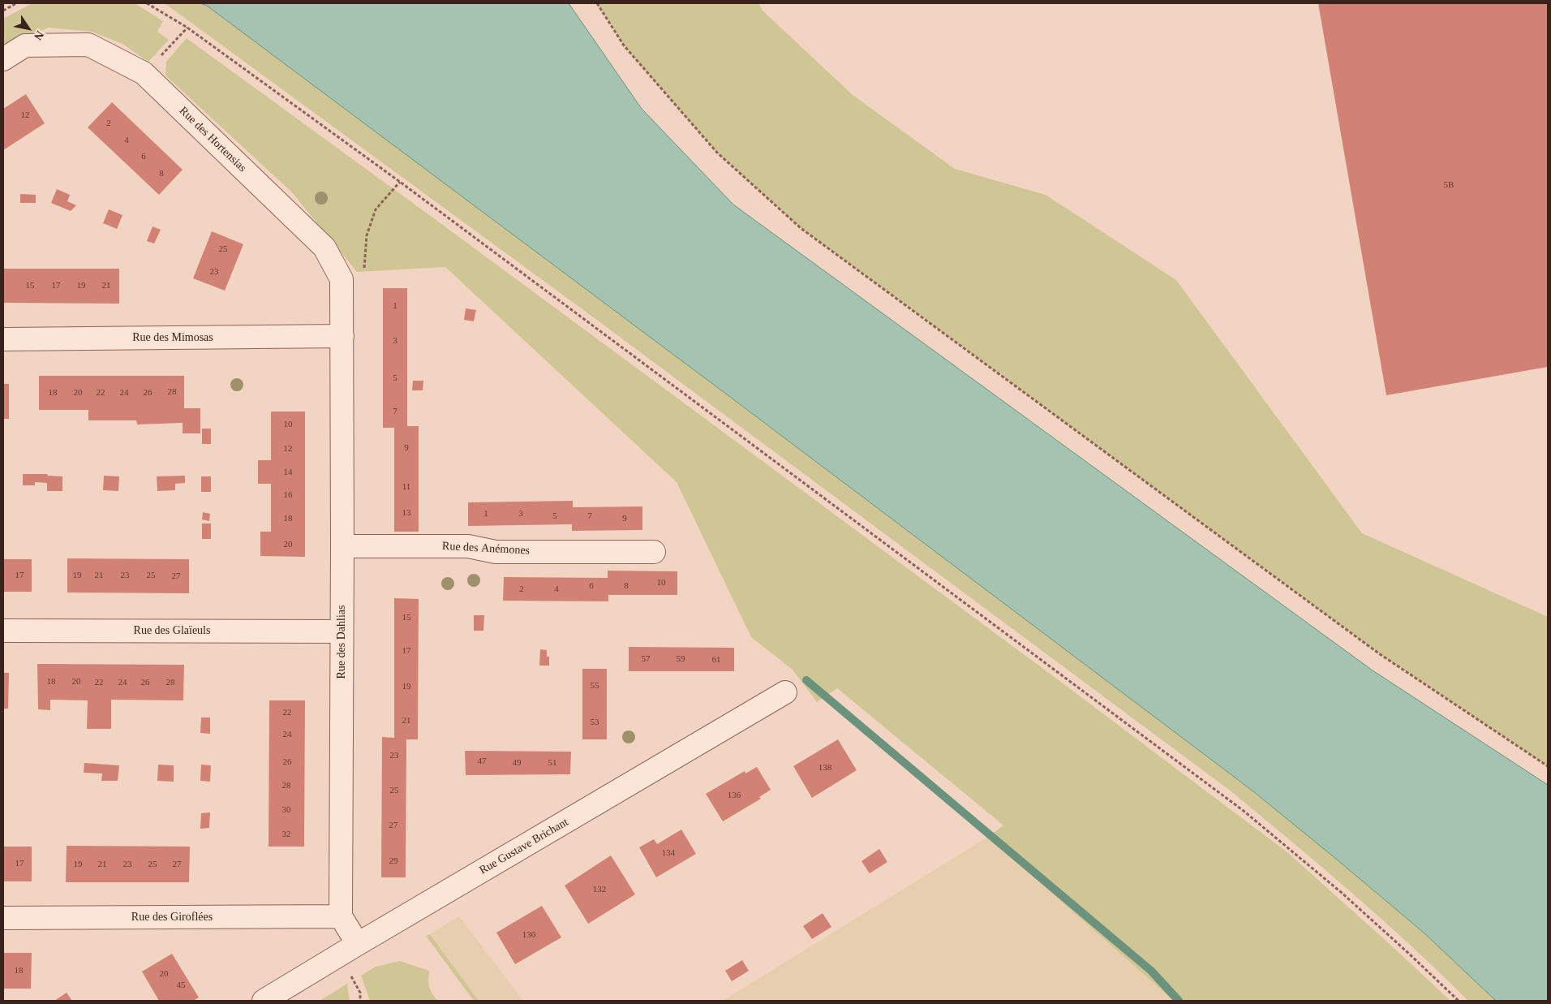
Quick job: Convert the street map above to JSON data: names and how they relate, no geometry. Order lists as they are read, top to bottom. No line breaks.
{"streets":{"street":["Rue des Hortensias","Rue des Mimosas","Rue des Anémones","Rue des Glaïeuls","Rue des Dahlias","Rue Gustave Brichant","Rue des Giroflées"]},"crossings":[["Rue des Hortensias","Rue des Mimosas"],["Rue des Hortensias","Rue des Dahlias"],["Rue des Mimosas","Rue des Dahlias"],["Rue des Anémones","Rue des Dahlias"],["Rue des Glaïeuls","Rue des Dahlias"],["Rue des Dahlias","Rue des Giroflées"]],"house_numbers":["12","2","4","6","8","5B","25","23","15","17","19","21","1","3","5","28","18","20","22","24","26","7","10","9","12","14","11","16","13","1","3","5","7","18","9","20","17","19","21","23","25","27","10","6","8","2","4","15","17","57","59","61","18","20","22","24","26","28","55","19","22","21","53","24","23","47","26","49","51","138","28","25","136","30","27","32","134","29","17","19","21","23","25","27","132","130","18","20","45"],"north":"bottom right"}
